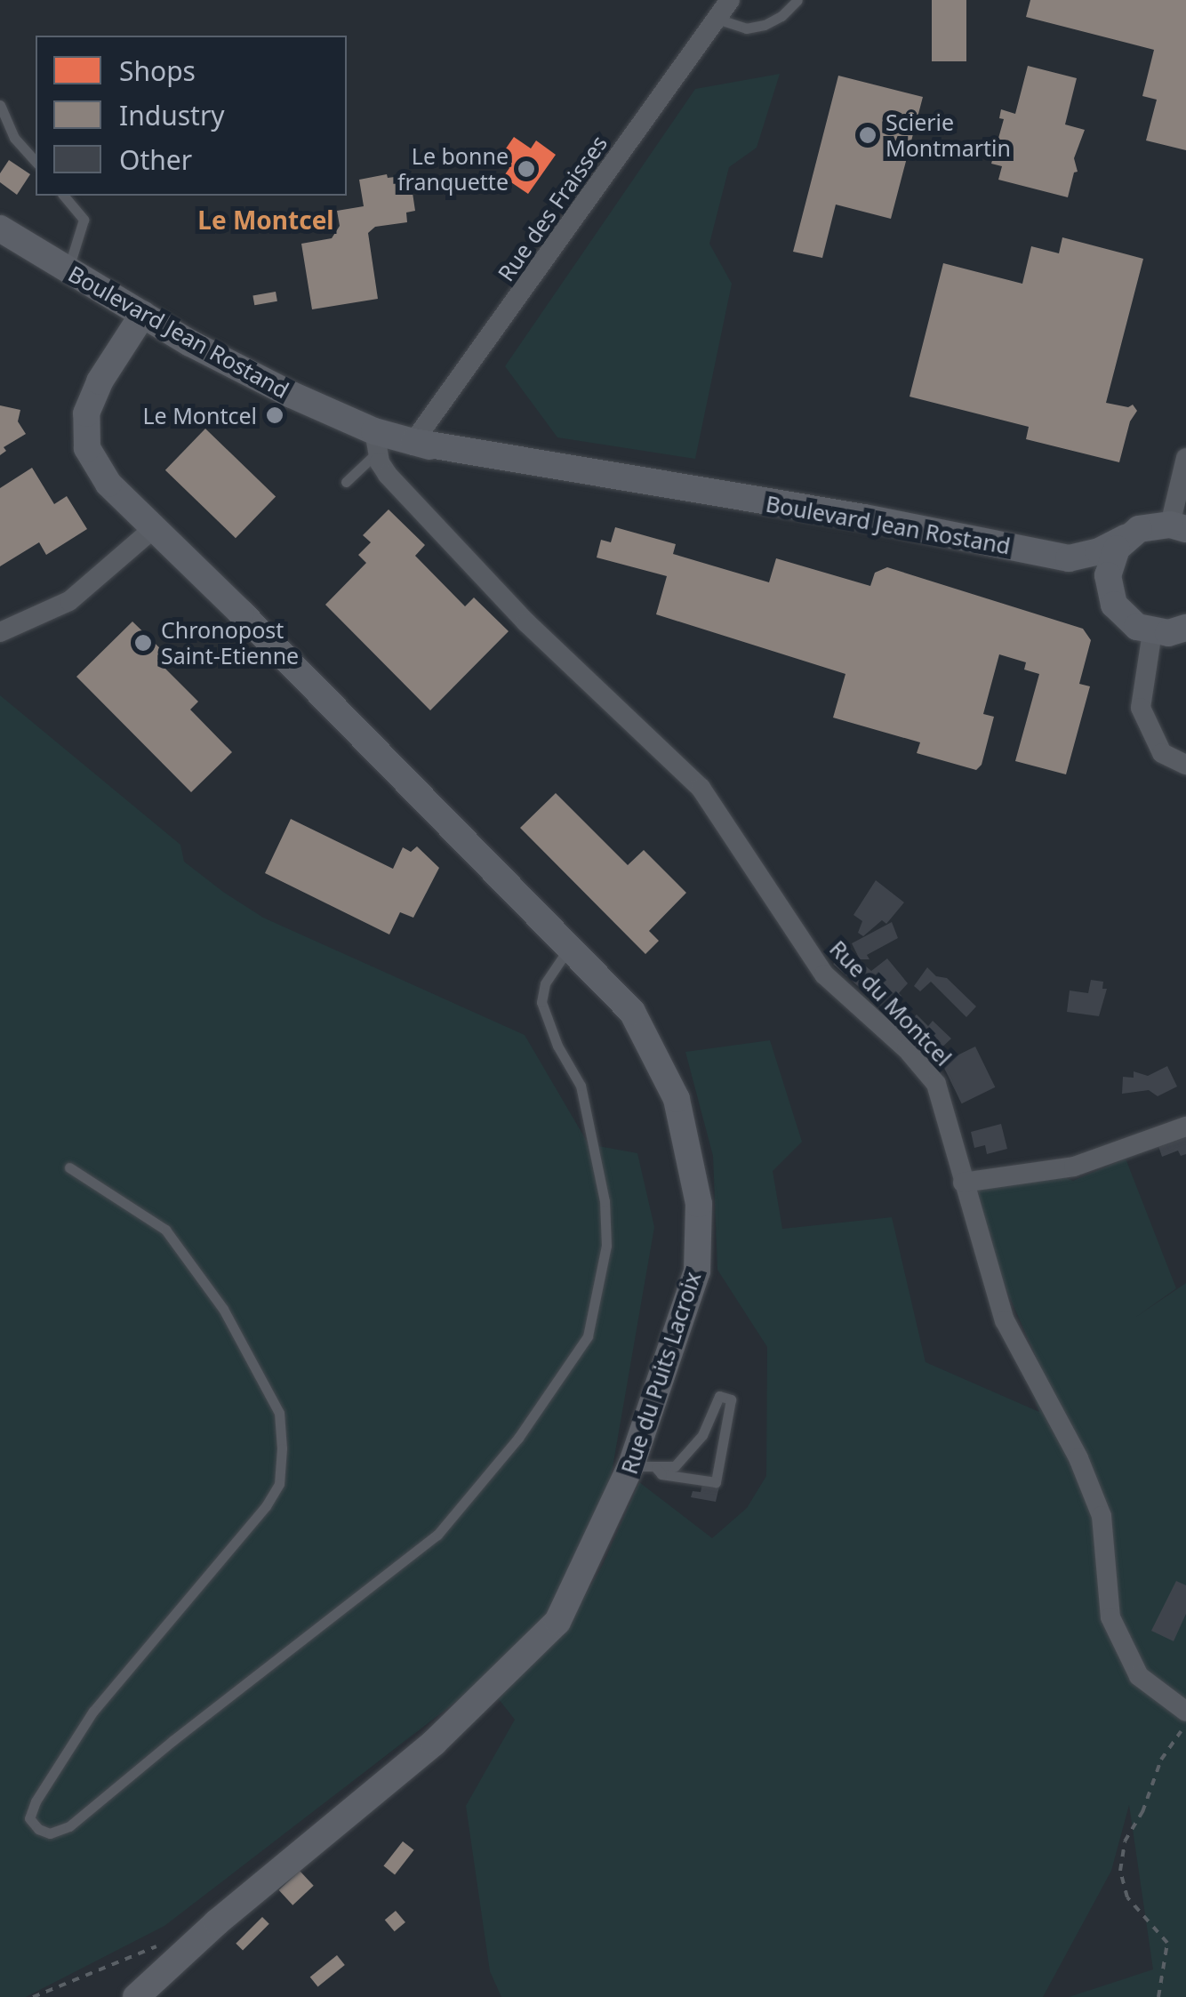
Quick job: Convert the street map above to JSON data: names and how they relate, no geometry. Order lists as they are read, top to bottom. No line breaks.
{"streets":{"street":["Rue des Fraisses","Boulevard Jean Rostand","Rue du Montcel","Rue du Puits Lacroix"]},"crossings":[["Rue des Fraisses","Boulevard Jean Rostand"],["Boulevard Jean Rostand","Rue du Montcel"],["Boulevard Jean Rostand","Rue du Puits Lacroix"]],"districts":["Le Montcel"],"places":["Scierie Montmartin","Le bonne franquette","Le Montcel","Chronopost Saint-Etienne"],"legend":["Shops","Industry","Other"]}
